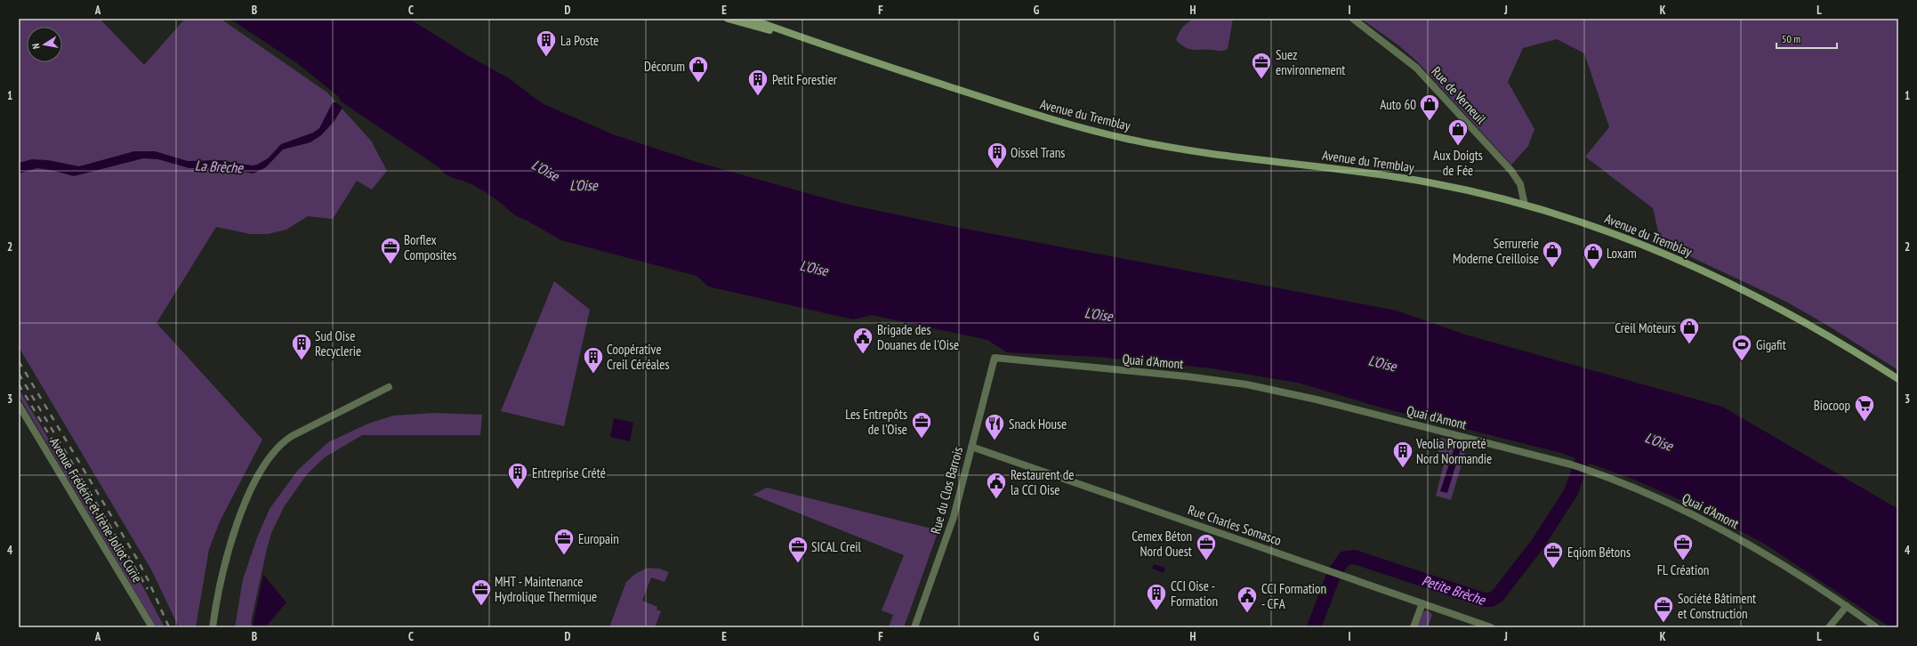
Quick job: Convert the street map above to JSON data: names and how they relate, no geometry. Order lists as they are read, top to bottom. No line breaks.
{"streets":{"main road":["Avenue du Tremblay"],"street":["Rue de Verneuil","Quai d'Amont","Rue du Clos Barrois","Avenue Frédéric et Irène Joliot Curie","Rue Charles Somasco"]},"crossings":[["Rue de Verneuil","Avenue du Tremblay"],["Quai d'Amont","Rue du Clos Barrois"],["Rue du Clos Barrois","Rue Charles Somasco"]],"water":["La Brèche","L'Oise","L’Oise","Petite Brèche"],"places":{"building":["La Poste","Petit Forestier","Oissel Trans","Sud Oise Recyclerie","Coopérative Creil Céréales","Veolia Propreté Nord Normandie","Entreprise Crété","CCI Oise - Formation"],"office":["Suez environnement","Borflex Composites","Les Entrepôts de l'Oise","Europain","Cemex Béton Nord Ouest","FL Création","SICAL Creil","Eqiom Bétons","MHT - Maintenance Hydrolique Thermique","Société Bâtiment et Construction"],"shop":["Décorum","Auto 60","Aux Doigts de Fée","Serrurerie Moderne Creilloise","Loxam","Creil Moteurs"],"public building":["Brigade des Douanes de l'Oise","Restaurent de la CCI Oise","CCI Formation - CFA"],"sports":["Gigafit"],"supermarket":["Biocoop"],"restaurant":["Snack House"]},"scale_bar":"50 m","north":"left","grid":{"columns":["A","B","C","D","E","F","G","H","I","J","K","L"],"rows":["1","2","3","4"]}}
